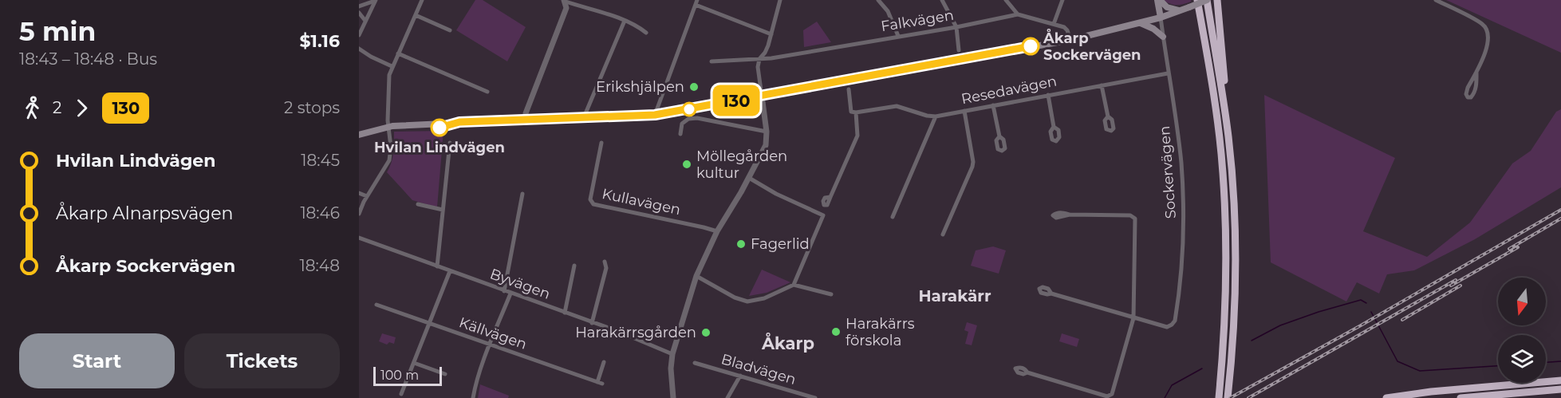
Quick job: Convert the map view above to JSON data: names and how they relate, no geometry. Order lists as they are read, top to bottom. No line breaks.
{"streets":{"street":["Falkvägen","Resedavägen","Sockervägen","Kullavägen","Byvägen","Källvägen","Bladvägen"]},"crossings":[["Resedavägen","Sockervägen"]],"districts":["Harakärr","Åkarp"],"places":["Åkarp Sockervägen","Erikshjälpen","Hvilan Lindvägen","Möllegården kultur","Fagerlid","Harakärrs förskola","Harakärrsgården"],"lines":["bus line 130"],"scale_bar":"100 m","north":"bottom","page":{"heading":["5 min","18:43 – 18:48 · Bus","$1.16"],"on_map":"130","legs":["2","130","2 stops"],"list":[{"name":"Hvilan Lindvägen","value":"18:45"},{"name":"Åkarp Alnarpsvägen","value":"18:46"},{"name":"Åkarp Sockervägen","value":"18:48"}],"buttons":["Start","Tickets"],"scale":"100 m"}}
